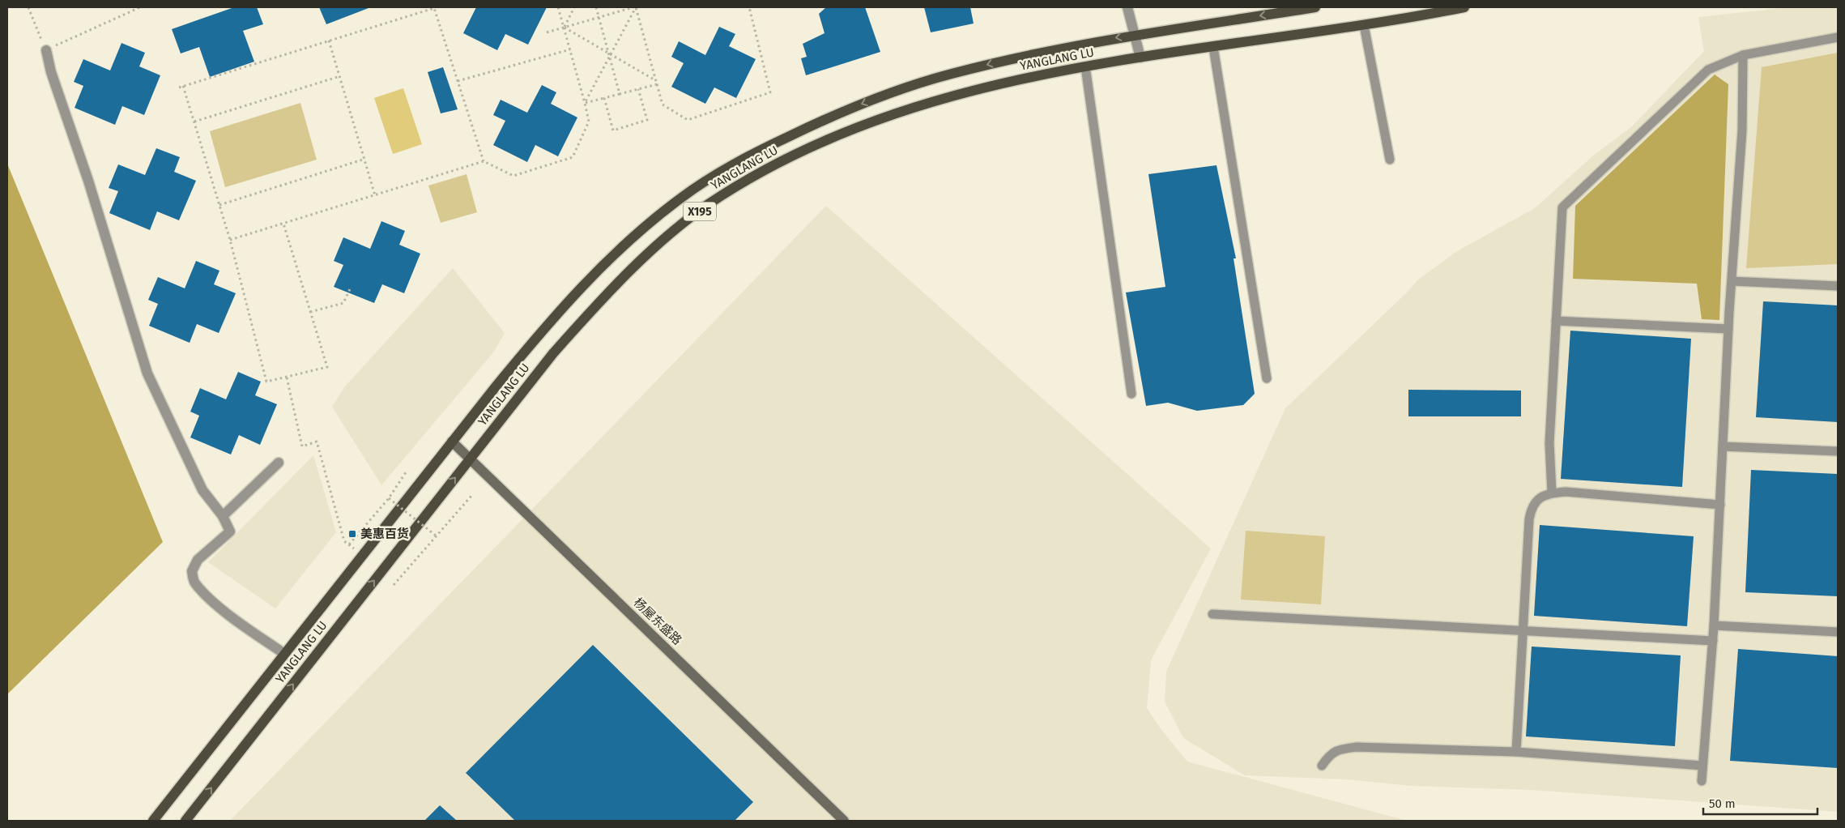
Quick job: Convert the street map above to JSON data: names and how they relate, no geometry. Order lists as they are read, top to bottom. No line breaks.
{"streets":{"main road":["YANGLANG LU","X195"],"street":["杨屋东盛路"]},"crossings":[["YANGLANG LU","杨屋东盛路"]],"places":{"transit":["美惠百货"]},"scale_bar":"50 m"}
